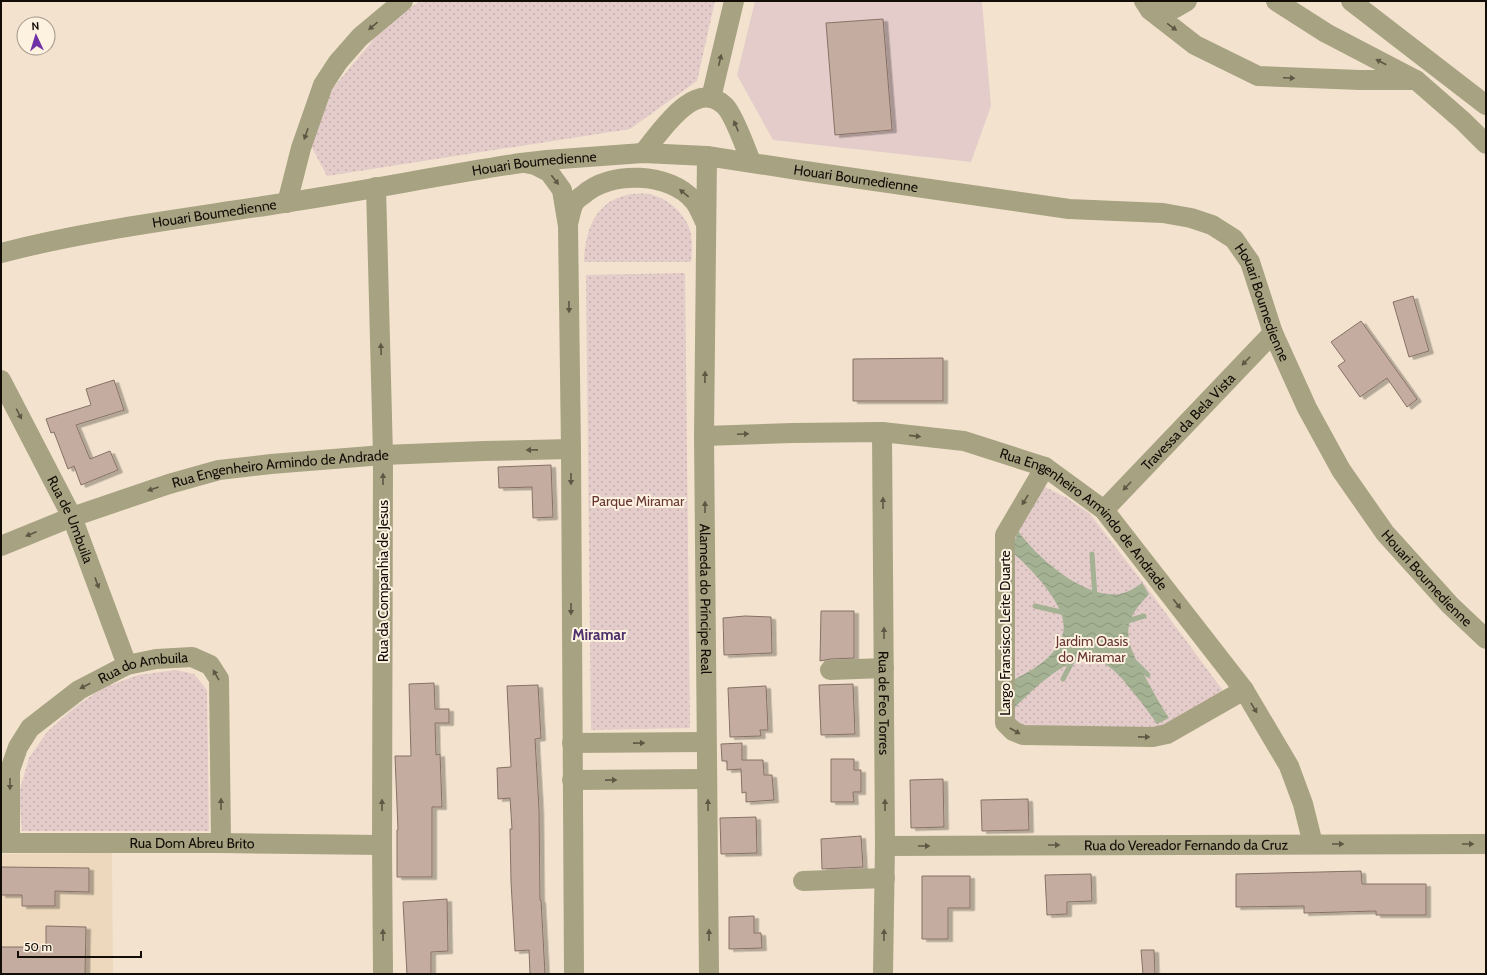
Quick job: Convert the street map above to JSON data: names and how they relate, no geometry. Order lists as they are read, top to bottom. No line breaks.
{"streets":{"street":["Houari Boumedienne","Travessa da Bela Vista","Rua Engenheiro Armindo de Andrade","Rua de Umbuila","Rua da Companhia de Jesus","Alameda do Príncipe Real","Largo Fransisco Leite Duarte","Rua do Ambuila","Rua de Feo Torres","Rua Dom Abreu Brito","Rua do Vereador Fernando da Cruz"]},"crossings":[["Houari Boumedienne","Travessa da Bela Vista"],["Houari Boumedienne","Rua da Companhia de Jesus"],["Houari Boumedienne","Alameda do Príncipe Real"],["Travessa da Bela Vista","Rua Engenheiro Armindo de Andrade"],["Rua Engenheiro Armindo de Andrade","Rua de Umbuila"],["Rua Engenheiro Armindo de Andrade","Rua da Companhia de Jesus"],["Rua Engenheiro Armindo de Andrade","Alameda do Príncipe Real"],["Rua Engenheiro Armindo de Andrade","Largo Fransisco Leite Duarte"],["Rua Engenheiro Armindo de Andrade","Rua de Feo Torres"],["Rua Engenheiro Armindo de Andrade","Rua do Vereador Fernando da Cruz"],["Rua de Umbuila","Rua do Ambuila"],["Rua da Companhia de Jesus","Rua Dom Abreu Brito"],["Rua do Ambuila","Rua Dom Abreu Brito"],["Rua de Feo Torres","Rua do Vereador Fernando da Cruz"]],"one_way":["Travessa da Bela Vista","Rua de Umbuila","Rua da Companhia de Jesus","Rua de Feo Torres","Rua do Vereador Fernando da Cruz"],"districts":["Miramar"],"parks":["Parque Miramar","Jardim Oasis do Miramar"],"scale_bar":"50 m","north":"top"}
